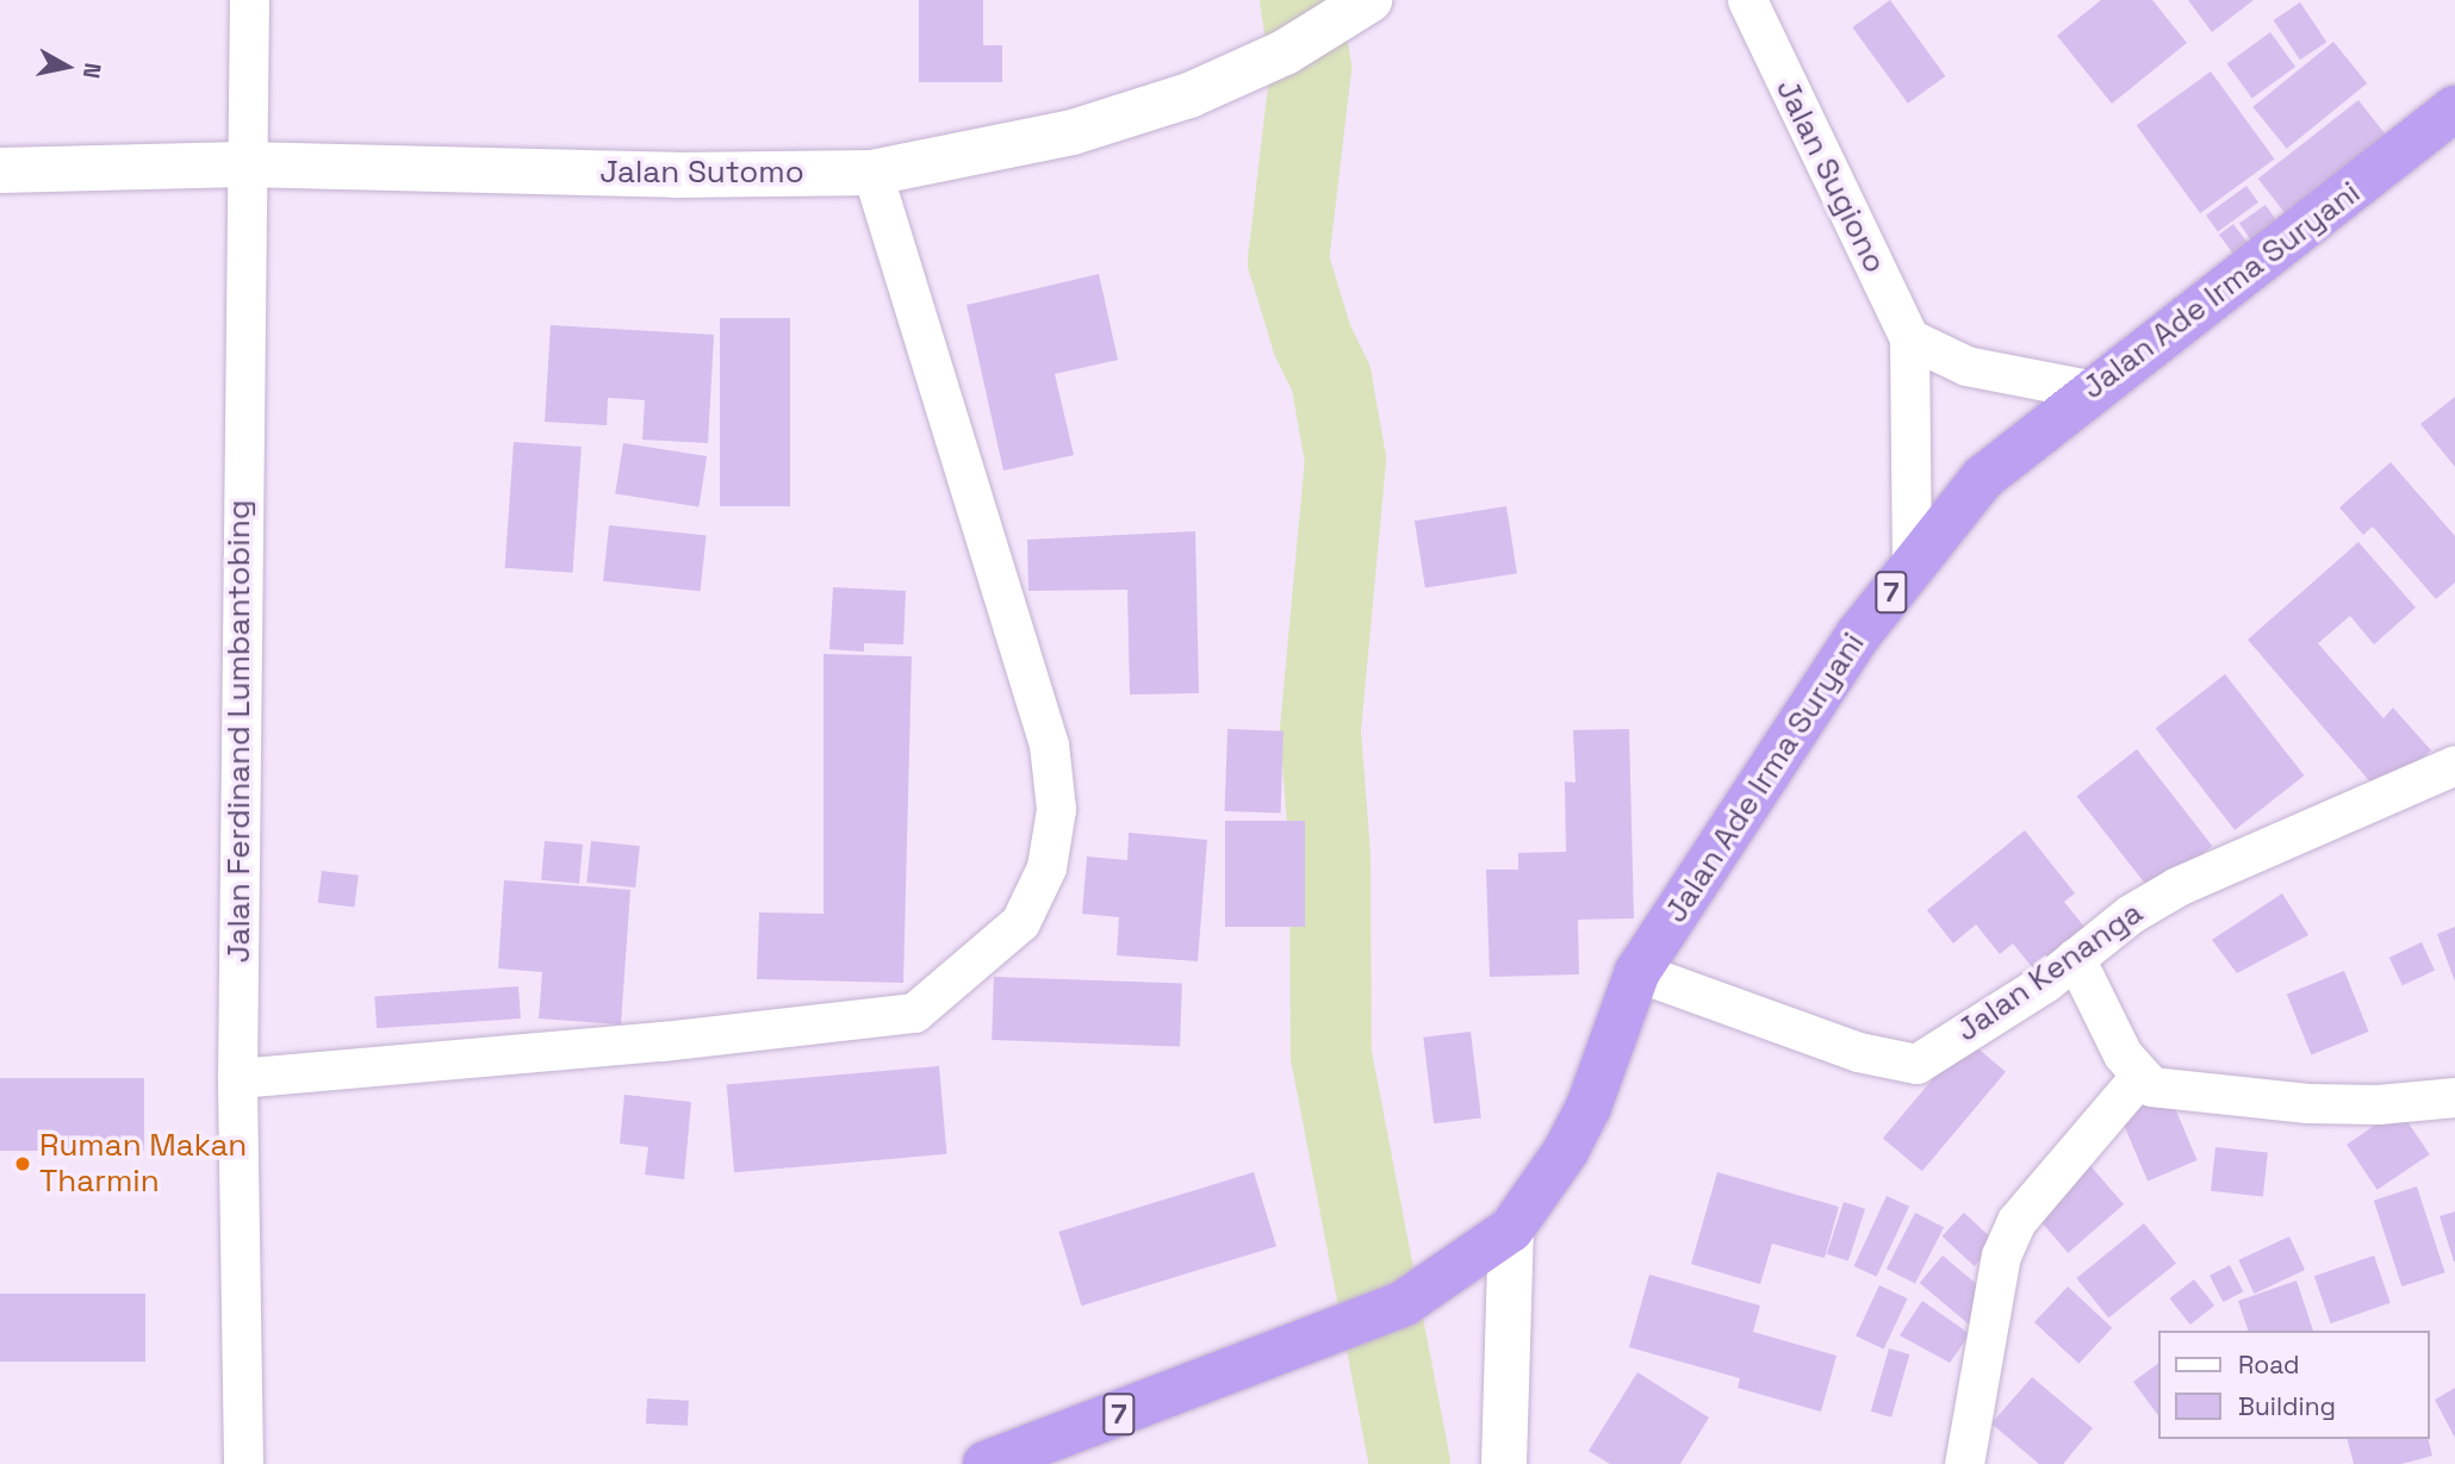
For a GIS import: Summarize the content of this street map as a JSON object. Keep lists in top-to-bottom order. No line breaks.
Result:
{"streets":{"highway":["Jalan Ade Irma Suryani","7"],"street":["Jalan Sutomo","Jalan Sugiono","Jalan Ferdinand Lumbantobing","Jalan Kenanga"]},"crossings":[["Jalan Sutomo","Jalan Ferdinand Lumbantobing"],["Jalan Sugiono","Jalan Ade Irma Suryani"],["Jalan Ade Irma Suryani","7"],["Jalan Ade Irma Suryani","Jalan Kenanga"]],"places":["Ruman Makan Tharmin"],"legend":["Road","Building"],"north":"right"}
